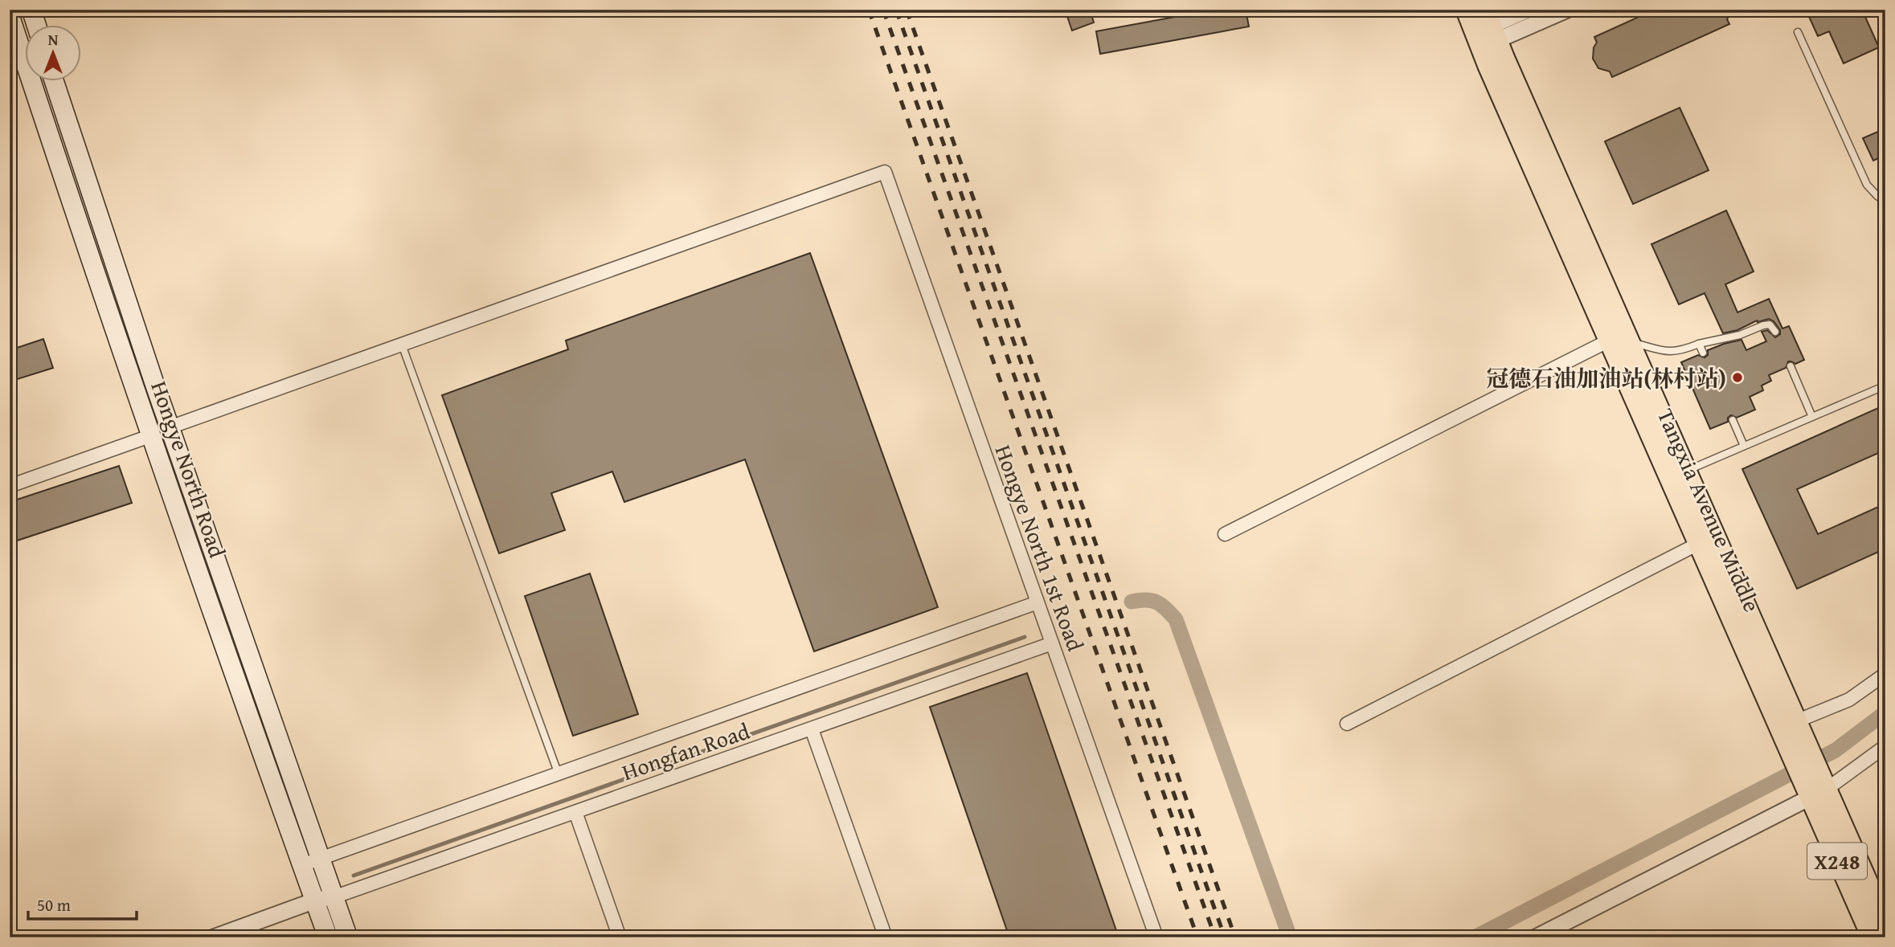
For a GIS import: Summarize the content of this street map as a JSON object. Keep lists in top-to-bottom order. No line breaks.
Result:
{"streets":{"main road":["Hongye North Road","Tangxia Avenue Middle","X248"],"street":["Hongye North 1st Road","Hongfan Road"]},"crossings":[["Hongye North Road","Hongfan Road"],["Tangxia Avenue Middle","X248"],["Hongye North 1st Road","Hongfan Road"]],"places":["冠德石油加油站(林村站)"],"scale_bar":"50 m","north":"top"}
